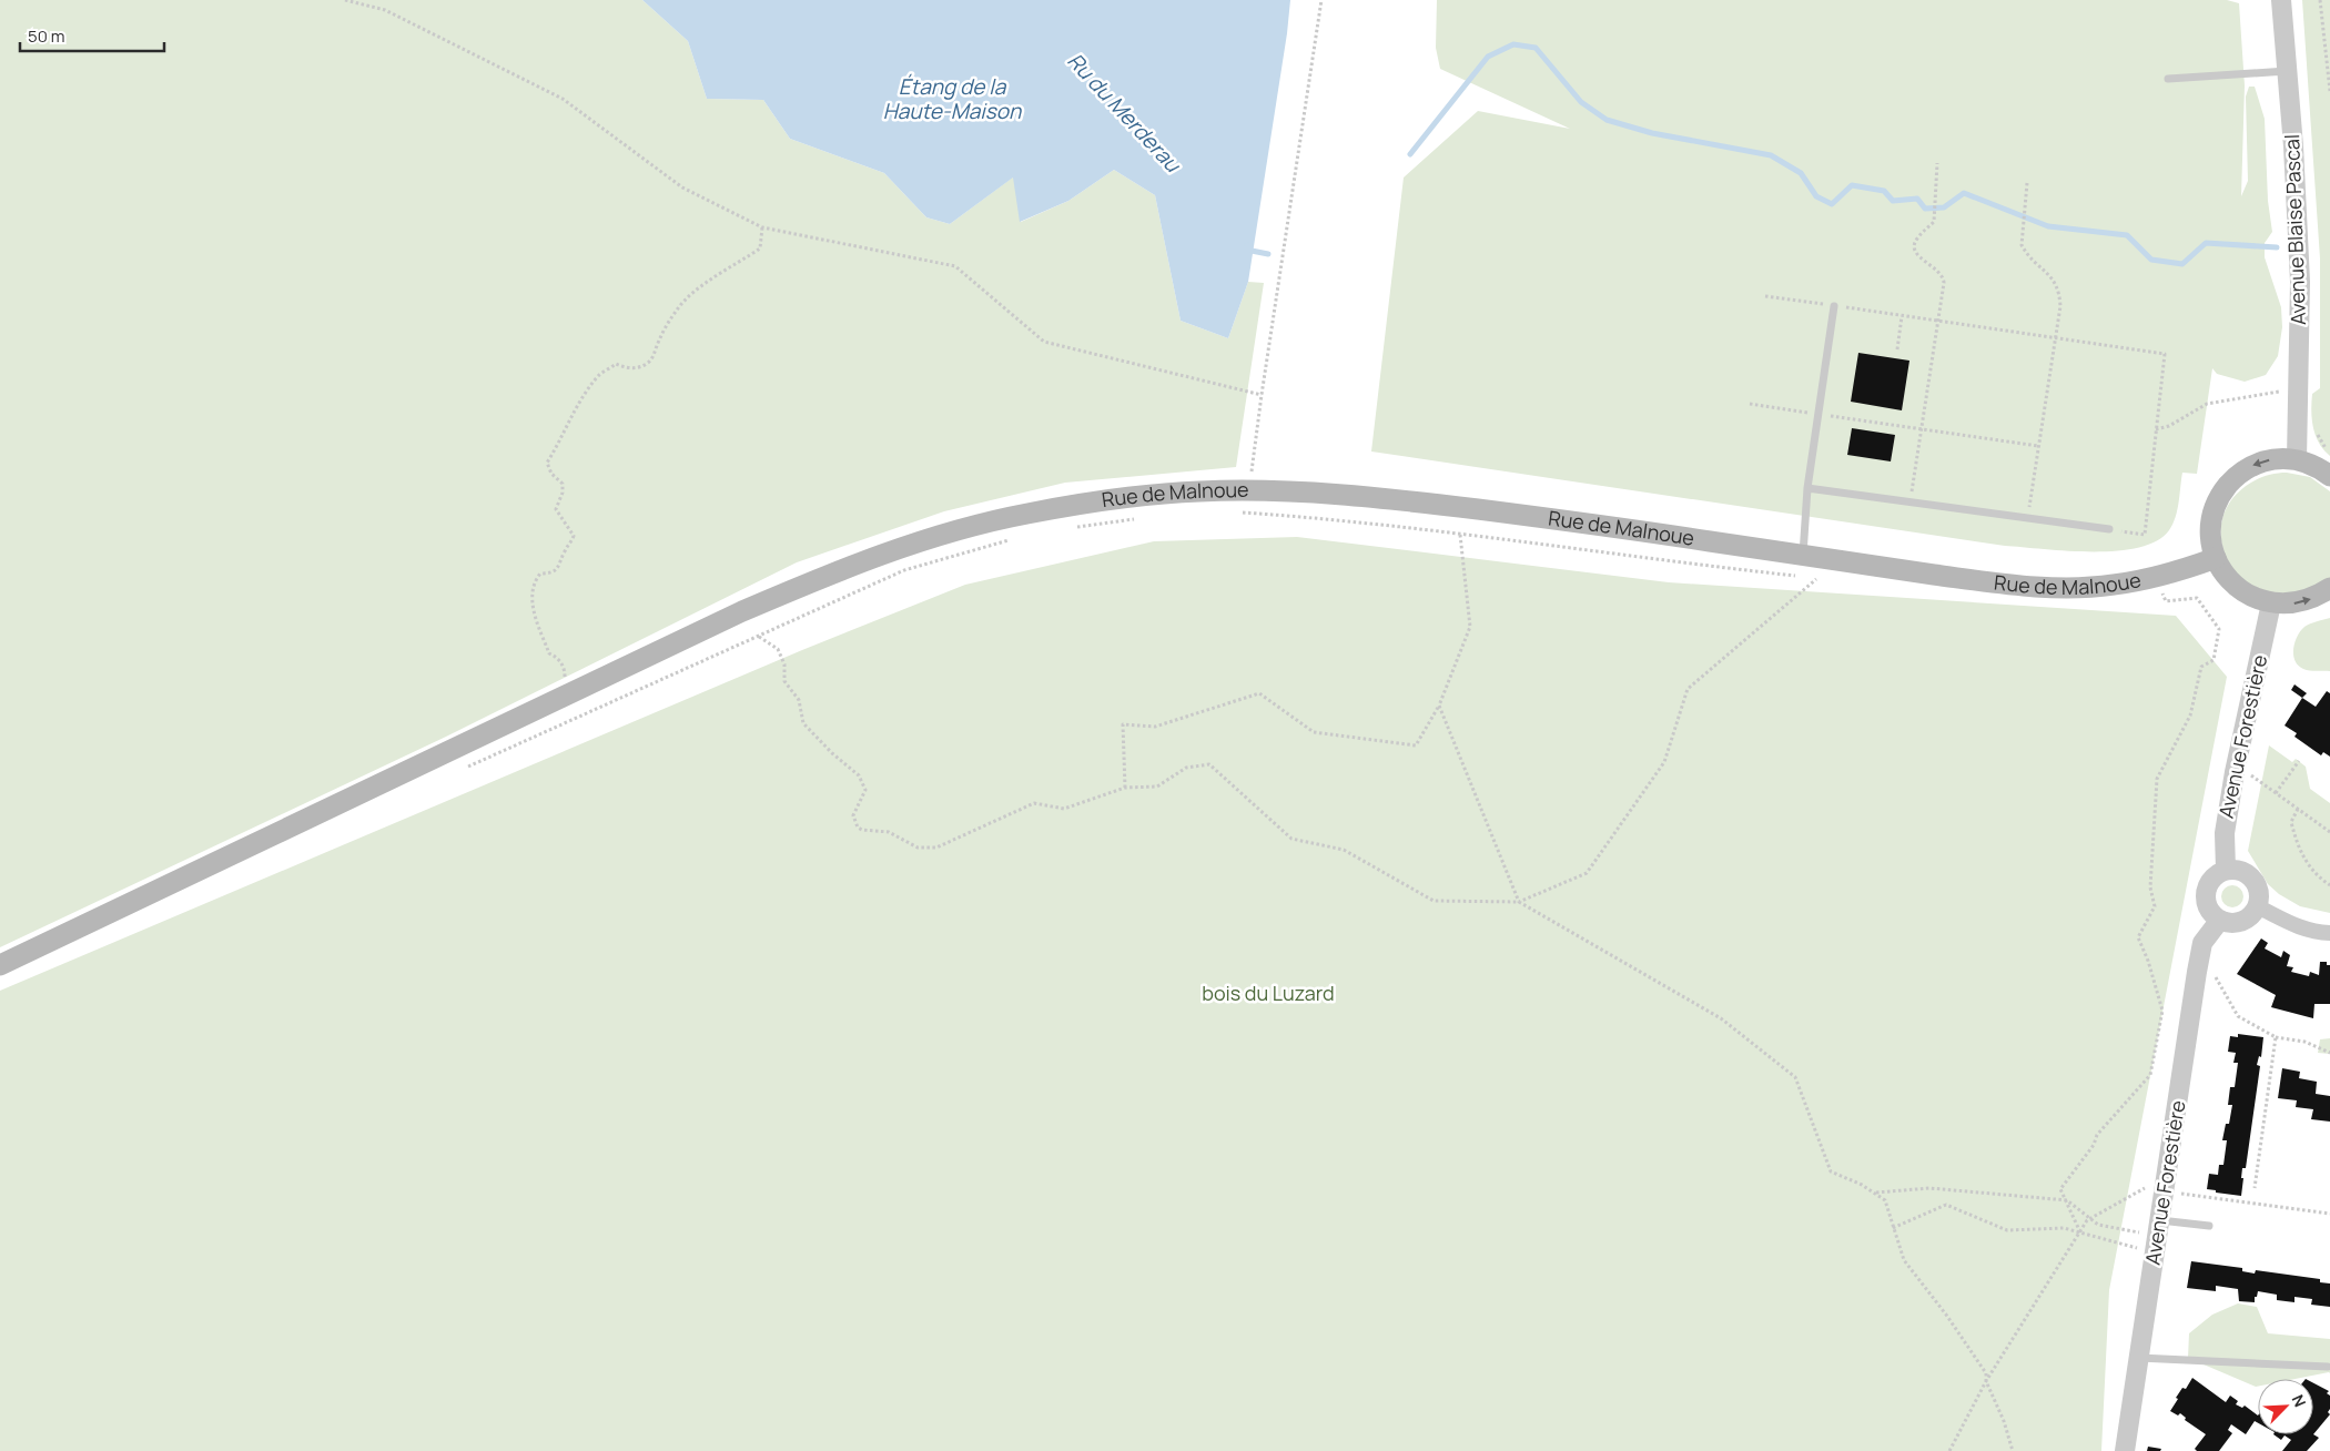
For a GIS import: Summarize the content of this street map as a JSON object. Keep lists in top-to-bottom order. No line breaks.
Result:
{"streets":{"main road":["Rue de Malnoue"],"street":["Avenue Blaise Pascal","Avenue Forestière"]},"water":["Étang de la Haute-Maison","Ru du Merderau"],"parks":["bois du Luzard"],"scale_bar":"50 m","north":"top right"}
